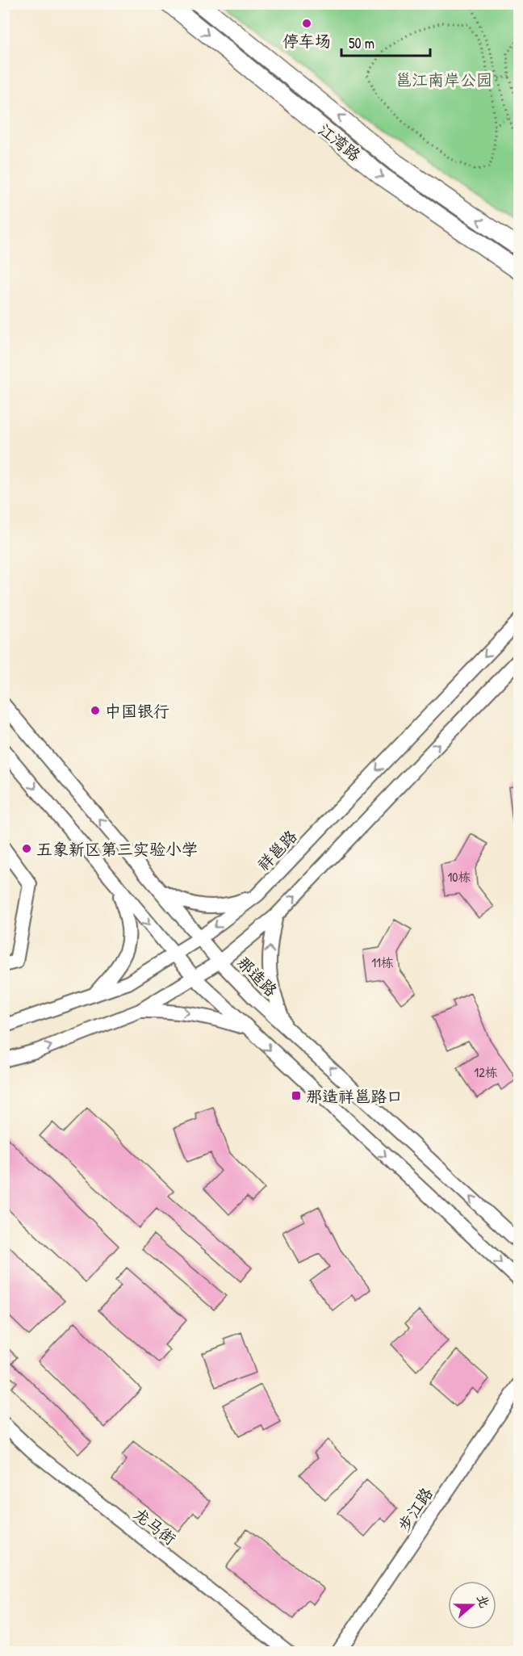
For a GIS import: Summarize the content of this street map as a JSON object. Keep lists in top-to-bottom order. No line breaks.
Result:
{"streets":{"main road":["江湾路"],"street":["祥邕路","那造路","步江路","龙马街"]},"crossings":[["祥邕路","那造路"]],"parks":["邕江南岸公园"],"places":{"other":["停车场","中国银行","五象新区第三实验小学"],"transit":["那造祥邕路口"]},"house_numbers":["10栋","11栋","12栋"],"scale_bar":"50 m","north":"right"}
